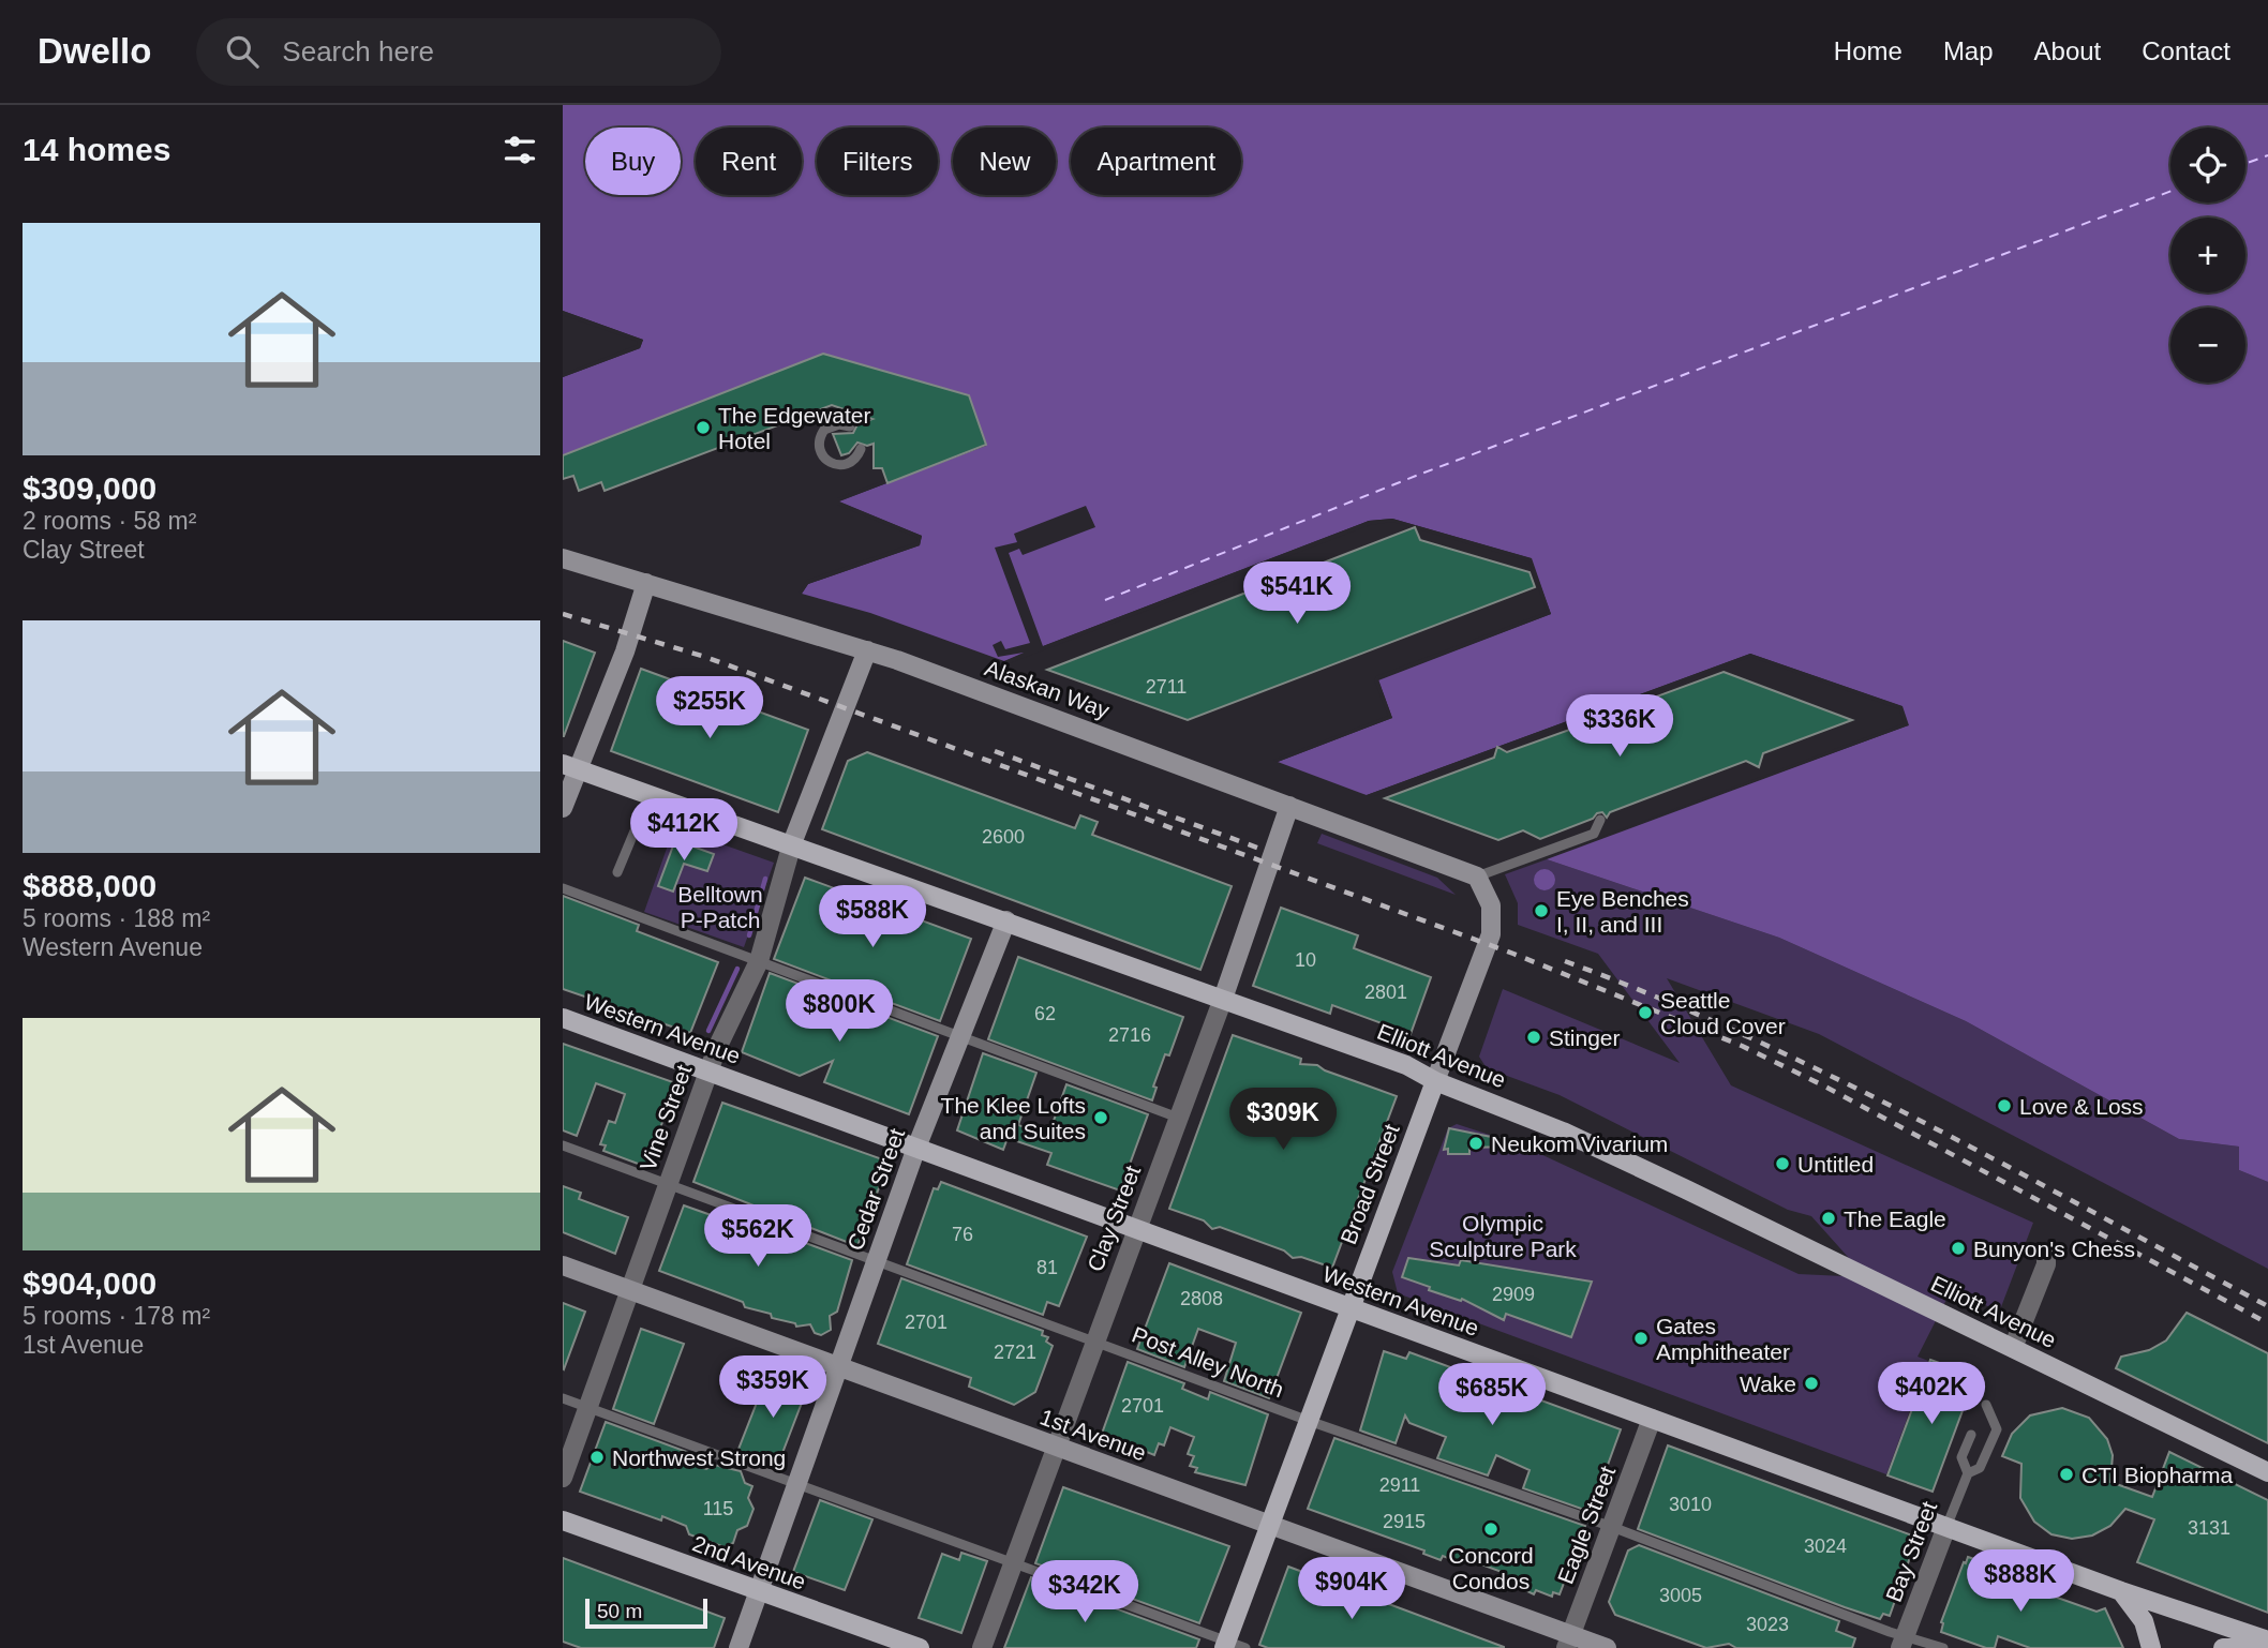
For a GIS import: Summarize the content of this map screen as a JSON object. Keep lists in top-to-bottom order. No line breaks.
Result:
{"streets":{"main road":["Alaskan Way","Western Avenue","Elliott Avenue","Vine Street","Broad Street","Cedar Street","Clay Street","1st Avenue","2nd Avenue"],"street":["Eagle Street","Bay Street"],"lane":["Post Alley North"]},"crossings":[["Alaskan Way","Vine Street"],["Alaskan Way","Broad Street"],["Alaskan Way","Clay Street"],["Western Avenue","Vine Street"],["Western Avenue","Broad Street"],["Western Avenue","Cedar Street"],["Western Avenue","Clay Street"],["Western Avenue","Eagle Street"],["Western Avenue","Bay Street"],["Elliott Avenue","Vine Street"],["Elliott Avenue","Broad Street"],["Elliott Avenue","Cedar Street"],["Elliott Avenue","Clay Street"],["Vine Street","Post Alley North"],["Vine Street","1st Avenue"],["Broad Street","Post Alley North"],["Broad Street","1st Avenue"],["Cedar Street","Post Alley North"],["Cedar Street","1st Avenue"],["Cedar Street","2nd Avenue"],["Clay Street","Post Alley North"],["Clay Street","1st Avenue"],["Post Alley North","Eagle Street"],["Post Alley North","Bay Street"],["1st Avenue","Eagle Street"]],"parks":["Belltown P-Patch","Olympic Sculpture Park"],"places":["The Edgewater Hotel","Eye Benches I, II, and III","Seattle Cloud Cover","Stinger","Love & Loss","The Klee Lofts and Suites","Neukom Vivarium","Untitled","The Eagle","Bunyon's Chess","Gates Amphitheater","Wake","Northwest Strong","CTI Biopharma","Concord Condos"],"house_numbers":["2711","2600","10","2801","62","2716","76","81","2909","2808","2701","2721","2701","2911","3010","115","2915","3131","3024","3005","3023"],"scale_bar":"50 m","page":{"header":"Dwello","search":"Search here","nav":["Home","Map","About","Contact"],"heading":"14 homes","map_buttons":["+","−"],"chip":["Buy","Rent","Filters","New","Apartment"],"list":[{"name":"$309,000","note":"2 rooms · 58 m² · Clay Street"},{"name":"$888,000","note":"5 rooms · 188 m² · Western Avenue"},{"name":"$904,000","note":"5 rooms · 178 m² · 1st Avenue"}],"price":["$541K","$255K","$336K","$412K","$588K","$800K","$309K","$562K","$359K","$402K","$685K","$888K","$904K","$342K"],"scale":"50 m"}}
